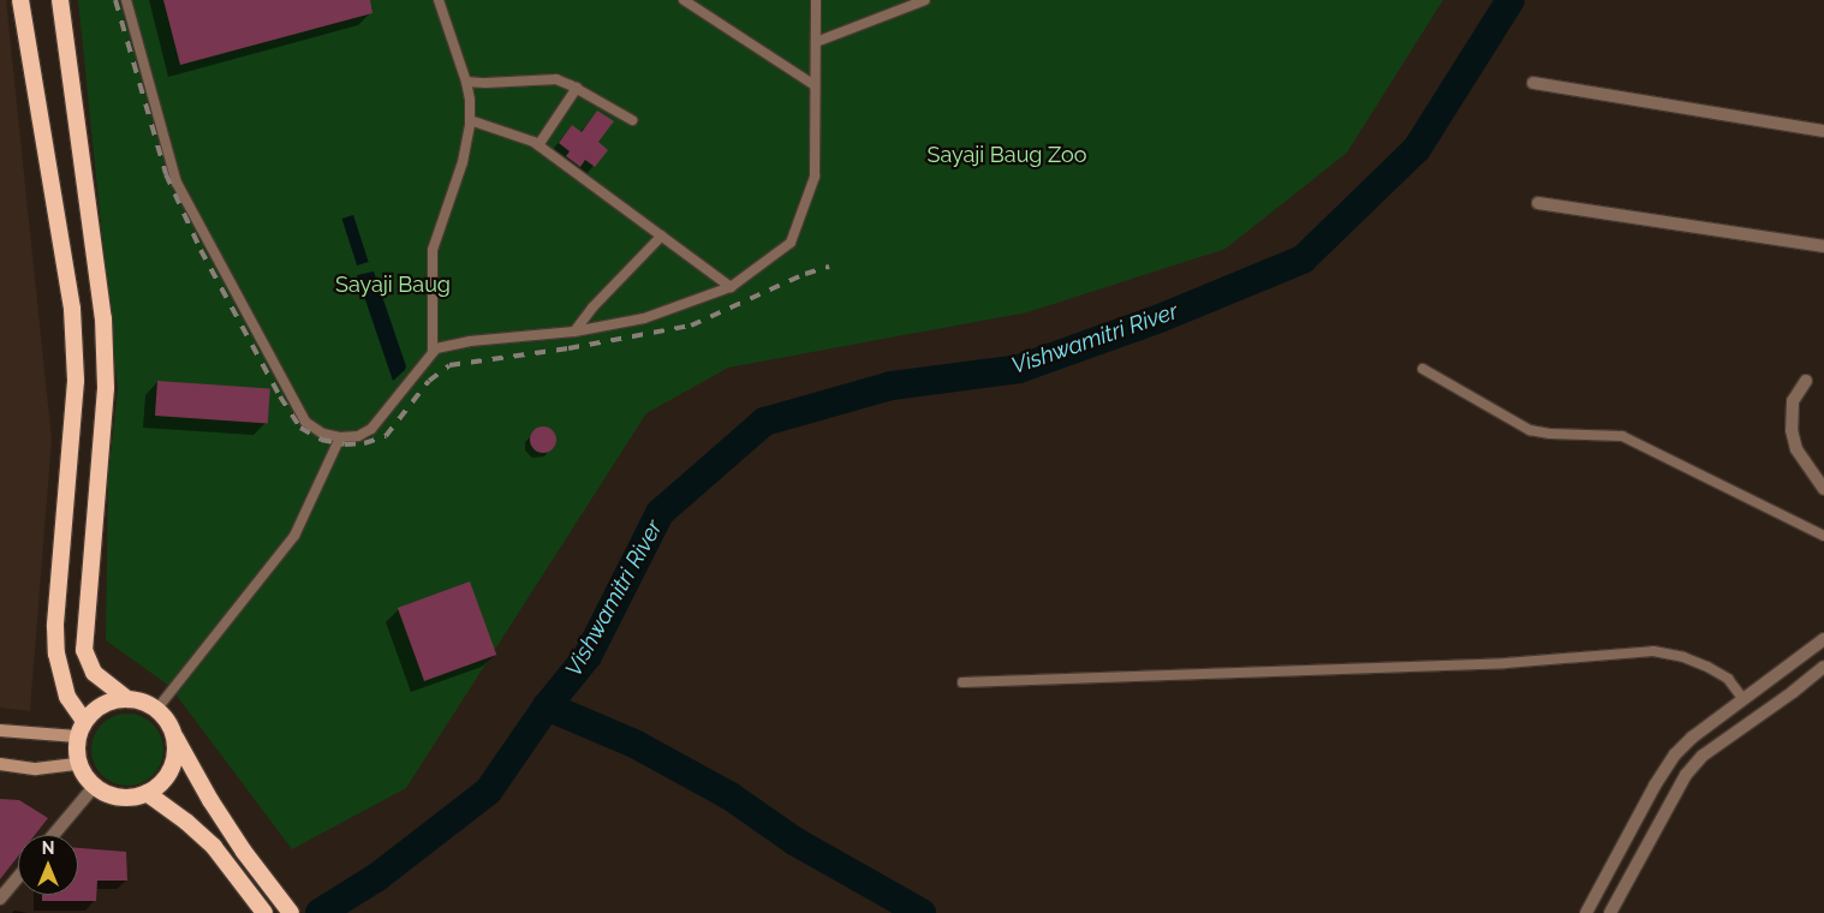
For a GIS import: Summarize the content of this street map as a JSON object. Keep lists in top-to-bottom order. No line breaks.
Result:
{"water":["Vishwamitri River"],"parks":["Sayaji Baug Zoo","Sayaji Baug"],"north":"top"}
